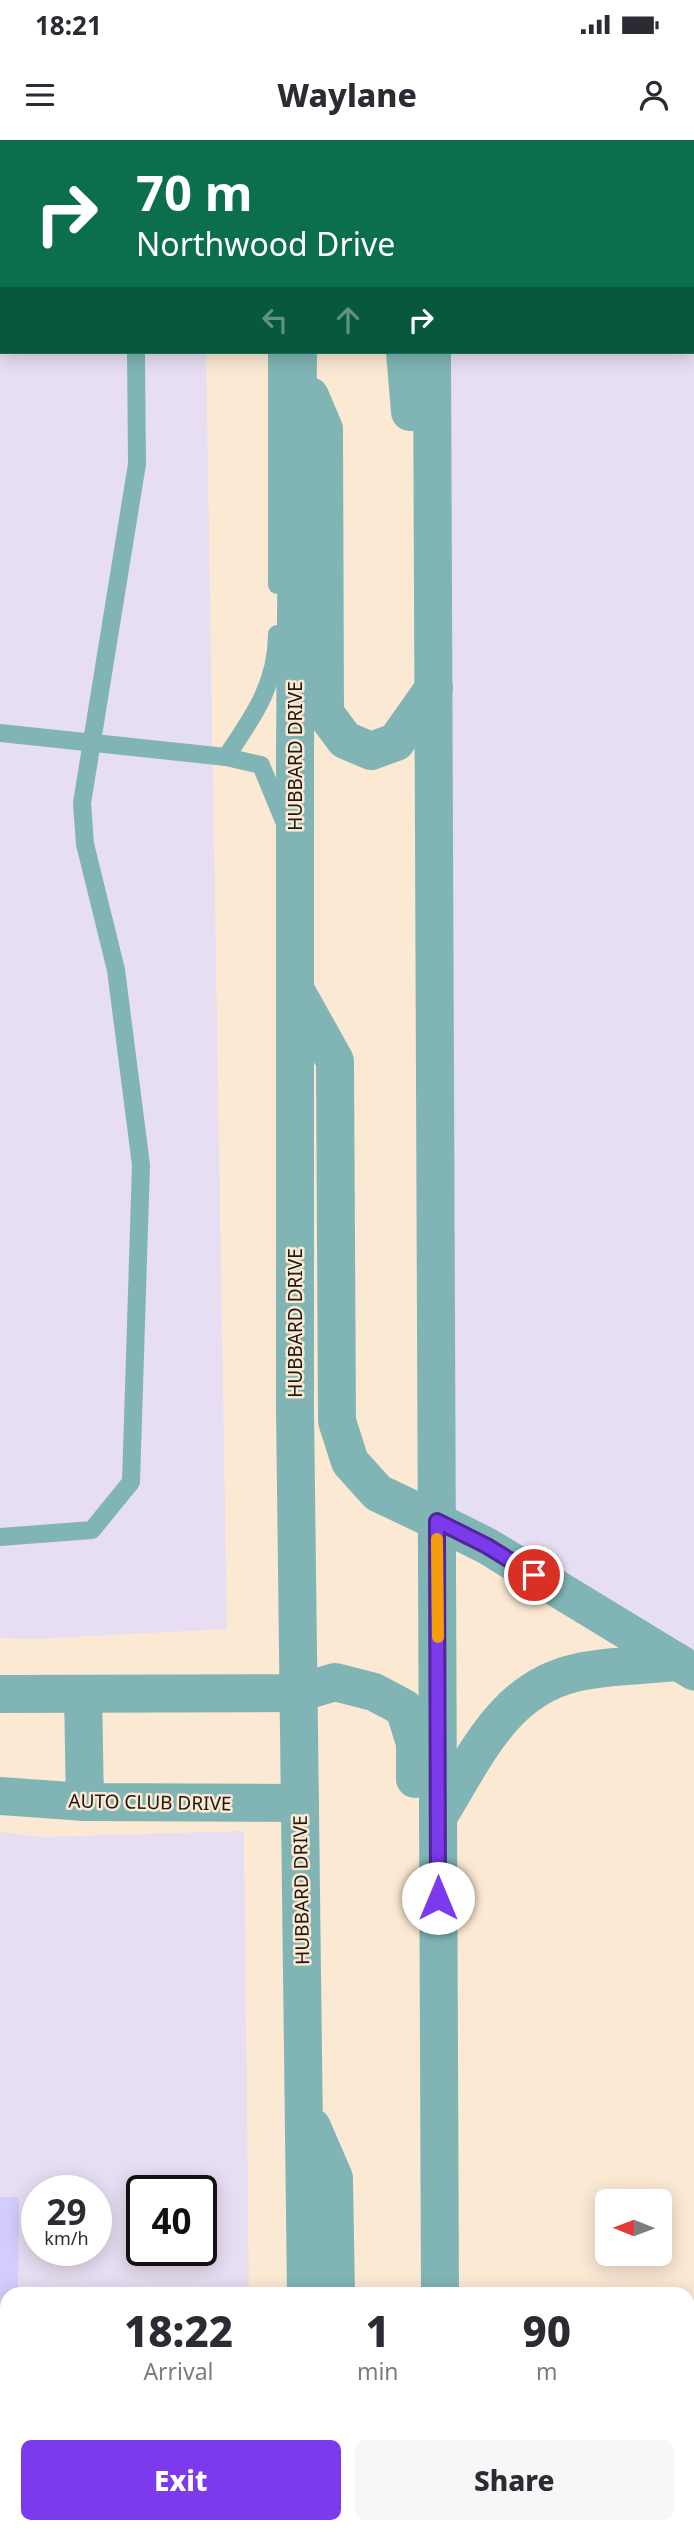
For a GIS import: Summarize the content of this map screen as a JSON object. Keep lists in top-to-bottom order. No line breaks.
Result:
{"streets":{"street":["HUBBARD DRIVE","AUTO CLUB DRIVE"]},"crossings":[["HUBBARD DRIVE","AUTO CLUB DRIVE"]],"north":"left","page":{"status":"18:21","header":"Waylane","turn":["70 m","Northwood Drive"],"speed":"29 km/h","limit":"40","eta":["18:22","Arrival","1","min","90","m"],"buttons":["Exit","Share"]}}
